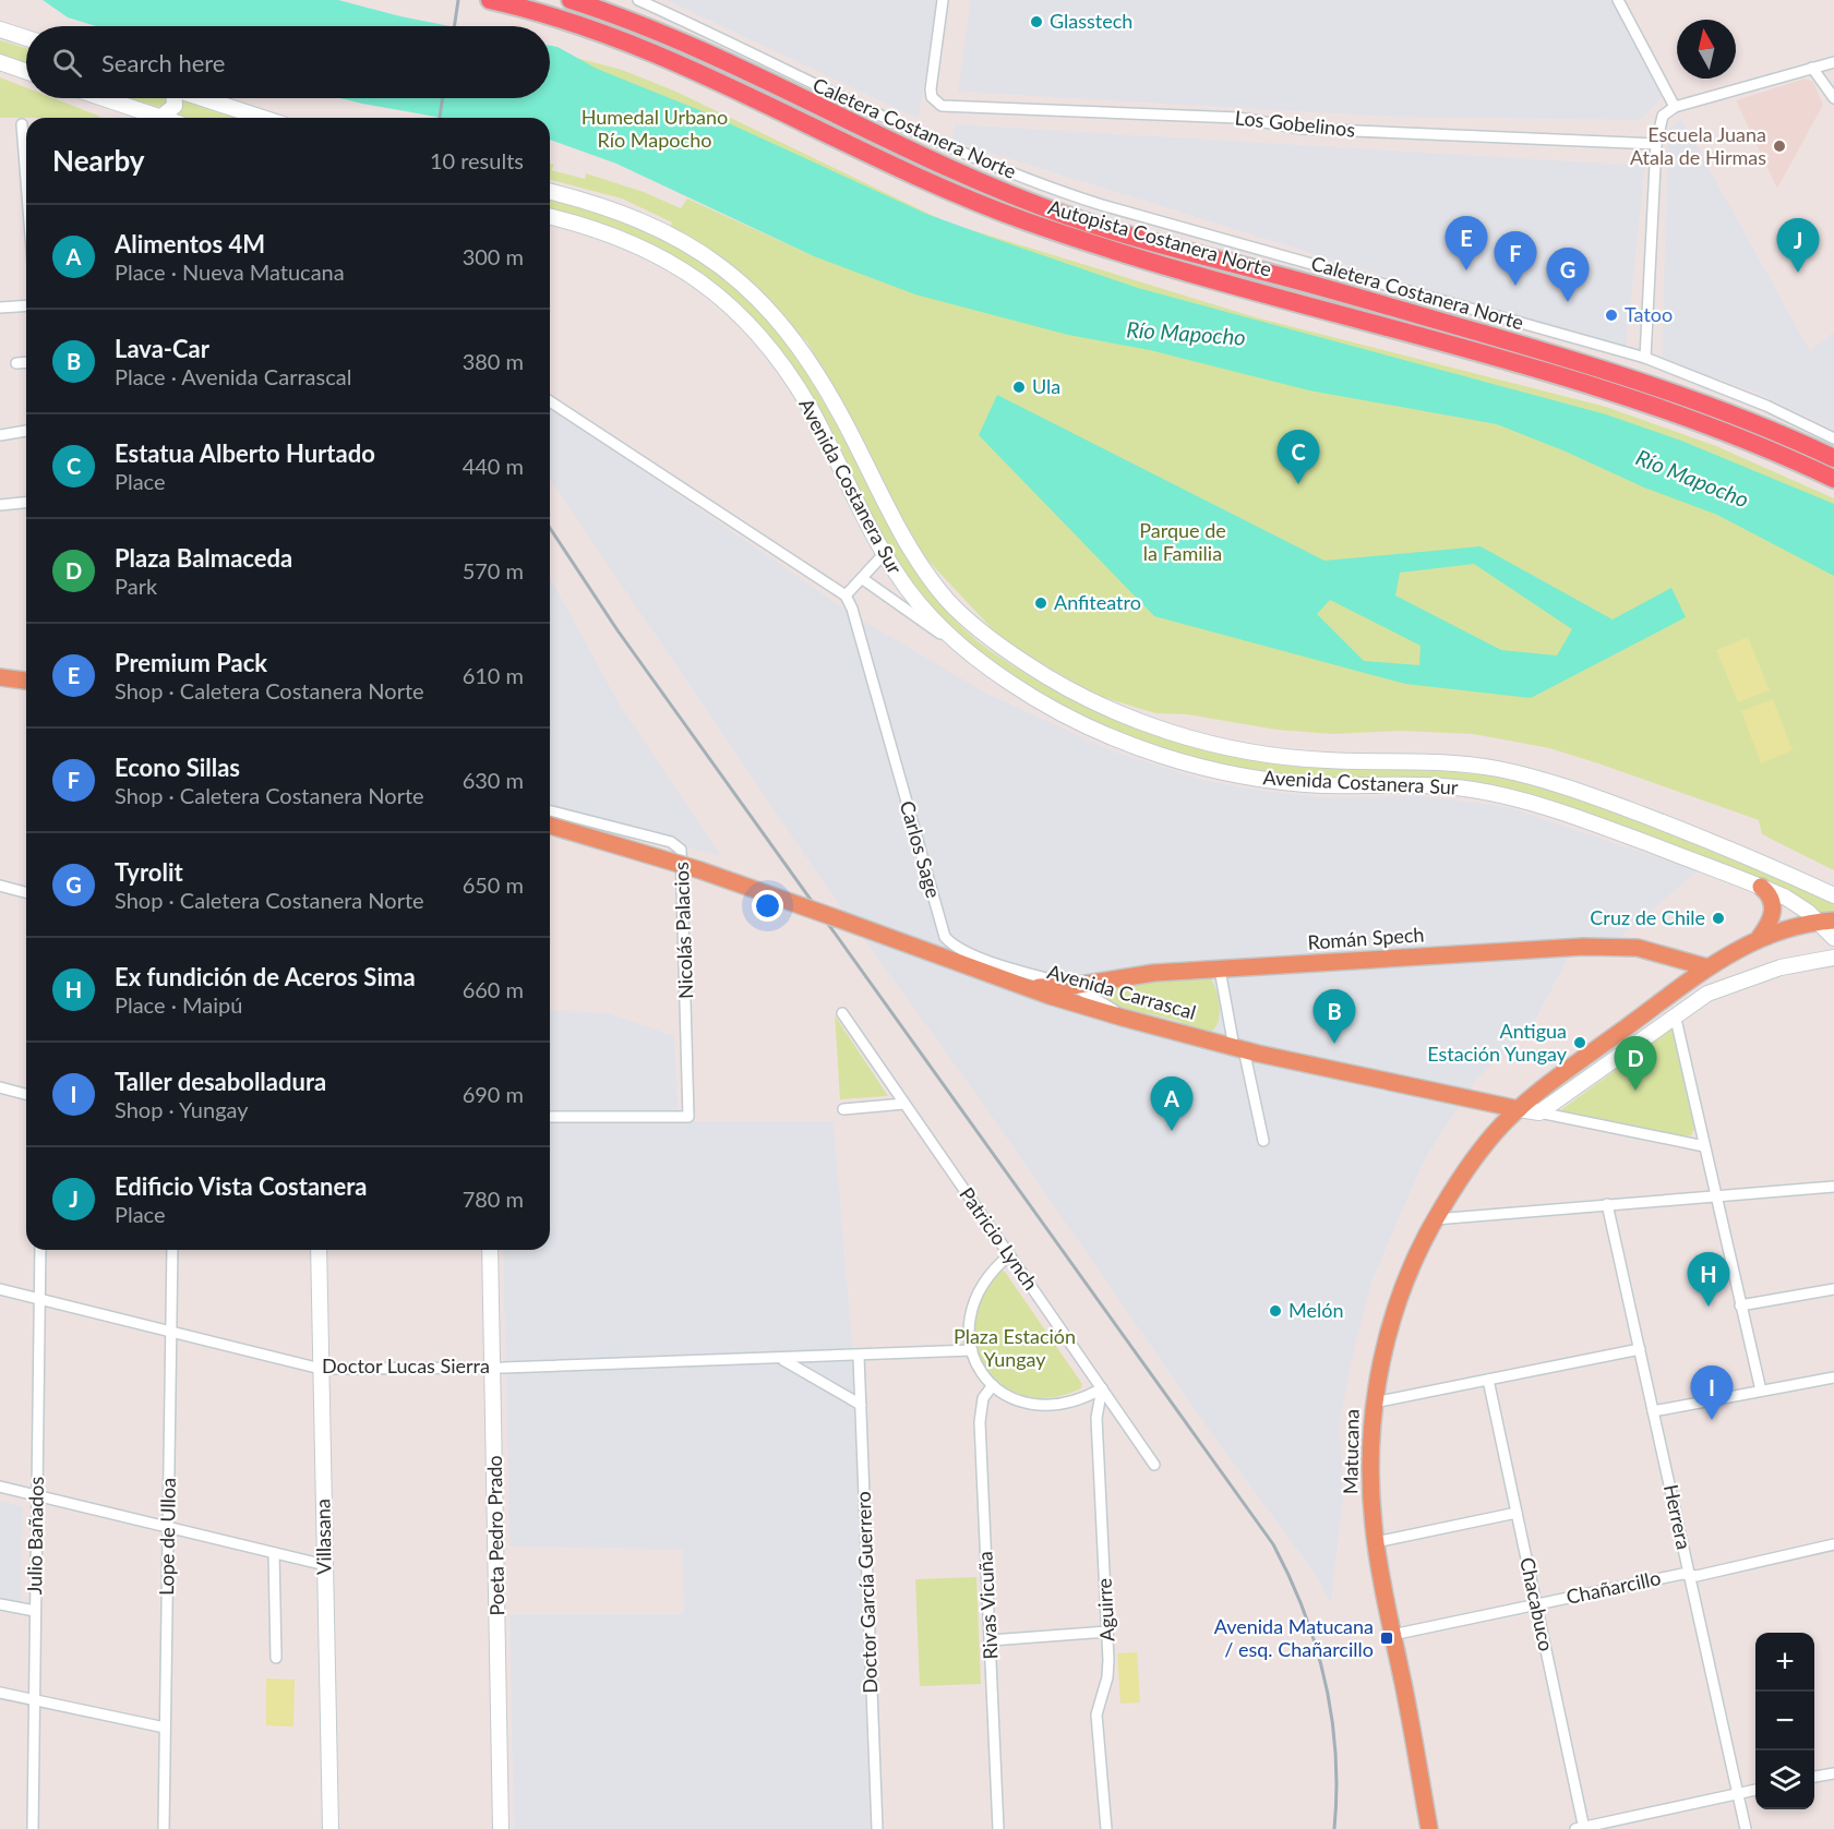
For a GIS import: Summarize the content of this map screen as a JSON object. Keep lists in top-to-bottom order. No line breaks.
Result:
{"streets":{"highway":["Autopista Costanera Norte"],"main road":["Avenida Costanera Sur","Román Spech","Avenida Carrascal","Matucana","Poeta Pedro Prado","Villasana"],"street":["Los Gobelinos","Caletera Costanera Norte","Carlos Sage","Nicolás Palacios","Patricio Lynch","Doctor Lucas Sierra","Herrera","Julio Bañados","Lope de Ulloa","Chañarcillo","Doctor García Guerrero","Chacabuco","Rivas Vicuña","Aguirre"]},"crossings":[["Avenida Costanera Sur","Matucana"],["Carlos Sage","Román Spech"],["Carlos Sage","Avenida Carrascal"],["Román Spech","Avenida Carrascal"],["Román Spech","Matucana"],["Avenida Carrascal","Matucana"],["Patricio Lynch","Aguirre"],["Doctor Lucas Sierra","Julio Bañados"],["Doctor Lucas Sierra","Poeta Pedro Prado"],["Doctor Lucas Sierra","Lope de Ulloa"],["Doctor Lucas Sierra","Villasana"],["Doctor Lucas Sierra","Doctor García Guerrero"],["Matucana","Chañarcillo"],["Herrera","Chañarcillo"],["Chañarcillo","Chacabuco"]],"water":["Río Mapocho"],"parks":["Humedal Urbano Río Mapocho","Parque de la Familia","Plaza Estación Yungay"],"places":{"other":["Glasstech","Escuela Juana Atala de Hirmas","Tatoo","Ula","Anfiteatro","Cruz de Chile","Antigua Estación Yungay","Melón"],"transit":["Avenida Matucana / esq. Chañarcillo"]},"north":"top","page":{"search":"Search here","heading":["Nearby","10 results"],"list":[{"mark":"A","name":"Alimentos 4M","note":"Place · Nueva Matucana","value":"300 m"},{"mark":"B","name":"Lava-Car","note":"Place · Avenida Carrascal","value":"380 m"},{"mark":"C","name":"Estatua Alberto Hurtado","note":"Place","value":"440 m"},{"mark":"D","name":"Plaza Balmaceda","note":"Park","value":"570 m"},{"mark":"E","name":"Premium Pack","note":"Shop · Caletera Costanera Norte","value":"610 m"},{"mark":"F","name":"Econo Sillas","note":"Shop · Caletera Costanera Norte","value":"630 m"},{"mark":"G","name":"Tyrolit","note":"Shop · Caletera Costanera Norte","value":"650 m"},{"mark":"H","name":"Ex fundición de Aceros Sima","note":"Place · Maipú","value":"660 m"},{"mark":"I","name":"Taller desabolladura","note":"Shop · Yungay","value":"690 m"},{"mark":"J","name":"Edificio Vista Costanera","note":"Place","value":"780 m"}],"pins":["E","J","F","G","C","B","D","A","H","I"],"map_buttons":["+","−"]}}
